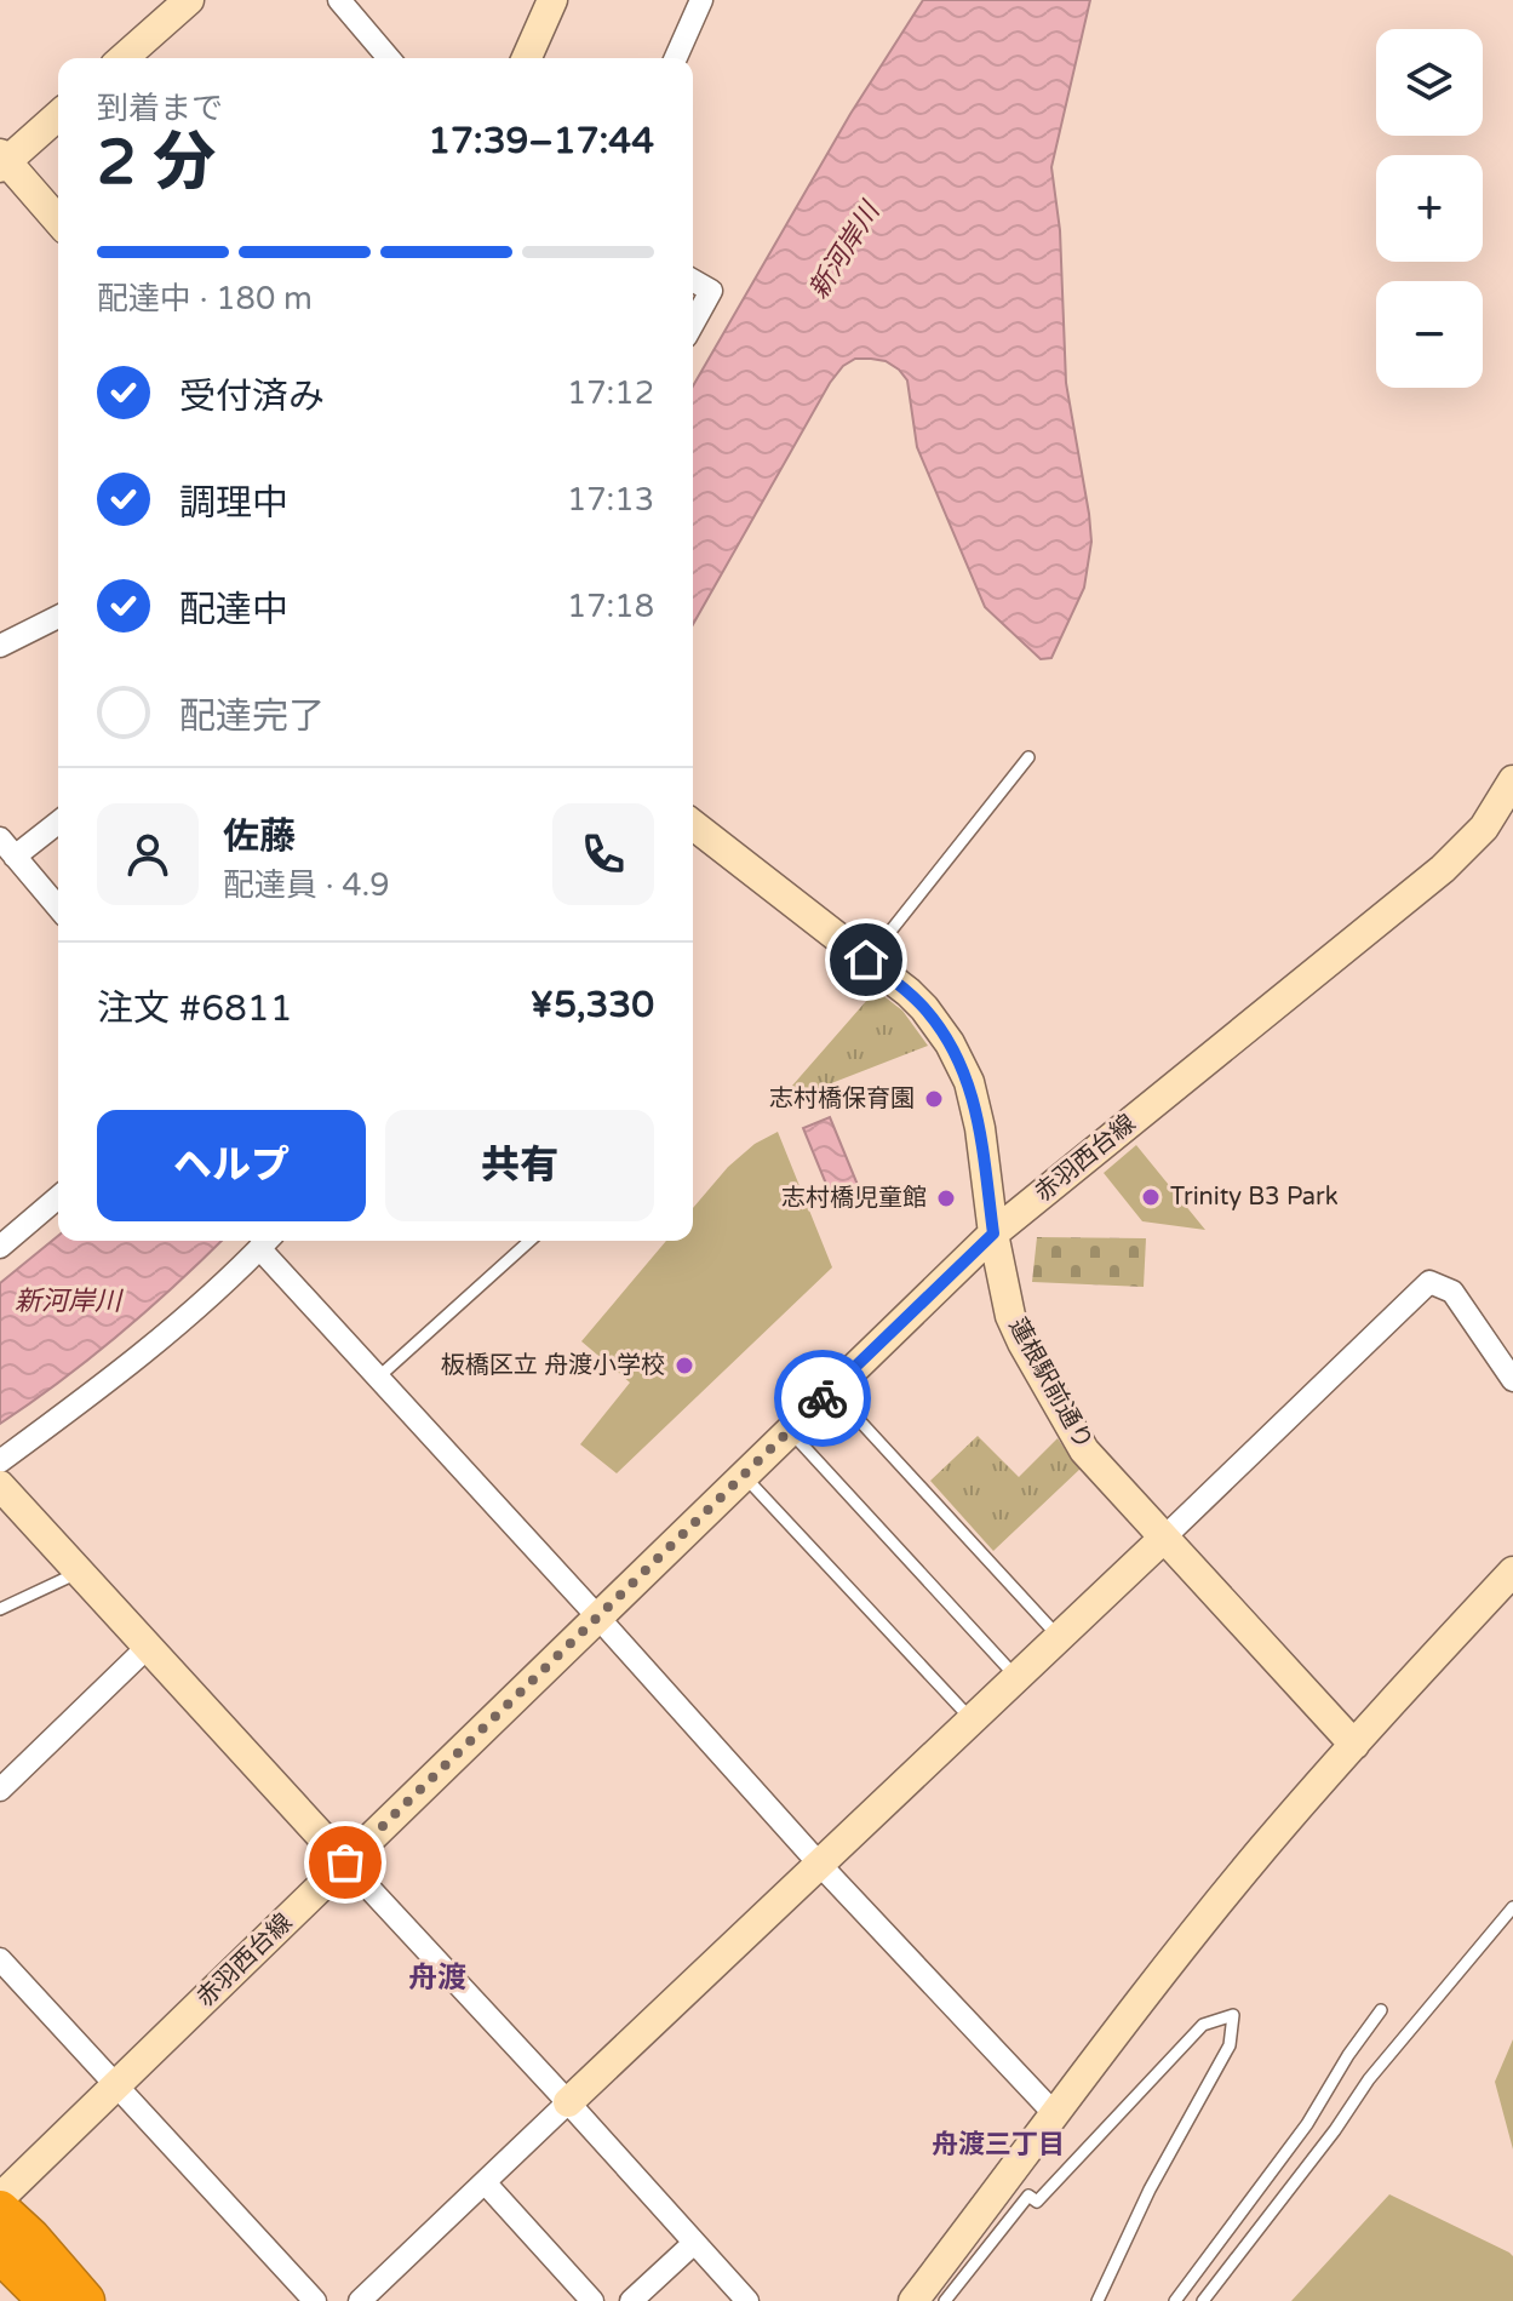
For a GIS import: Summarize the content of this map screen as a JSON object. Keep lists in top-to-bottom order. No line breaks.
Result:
{"streets":{"street":["赤羽西台線","蓮根駅前通り"]},"crossings":[["赤羽西台線","蓮根駅前通り"]],"districts":["舟渡","舟渡三丁目"],"water":["新河岸川"],"places":["志村橋保育園","Trinity B3 Park","志村橋児童館","板橋区立 舟渡小学校"],"page":{"map_buttons":["+","−"],"heading":["2 分","到着まで","17:39–17:44"],"panel":["佐藤","配達員 · 4.9","注文 #6811","¥5,330"],"bar":"配達中 · 180 m","list":[["受付済み","17:12"],["調理中","17:13"],["配達中","17:18"],"配達完了"],"buttons":["ヘルプ","共有"]}}
